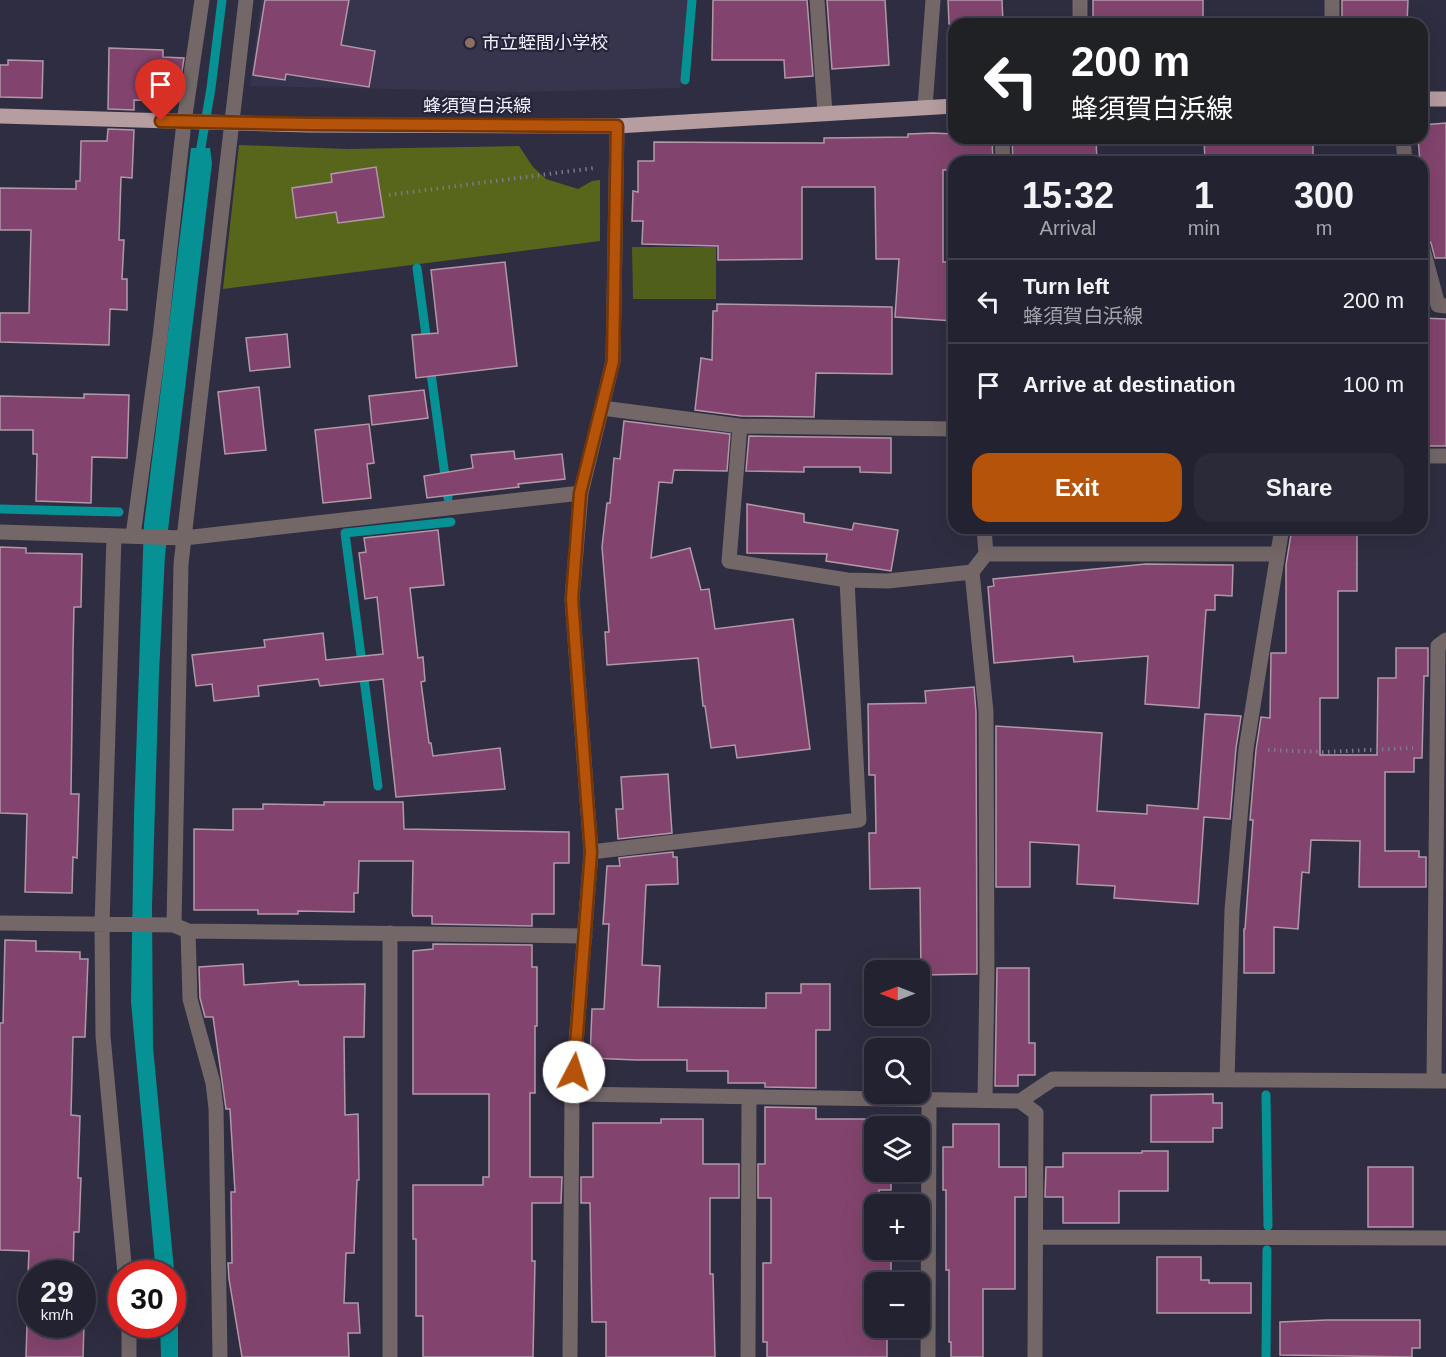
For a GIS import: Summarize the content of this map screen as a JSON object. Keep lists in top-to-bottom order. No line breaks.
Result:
{"streets":{"main road":["蜂須賀白浜線"]},"places":["市立蛭間小学校"],"north":"left","page":{"turn":["200 m","蜂須賀白浜線"],"eta":["15:32","Arrival","1","min","300","m"],"list":[{"name":"Turn left","note":"蜂須賀白浜線","value":"200 m"},{"name":"Arrive at destination","value":"100 m"}],"buttons":["Exit","Share"],"map_buttons":["+","−"],"speed":"29 km/h","limit":"30"}}
